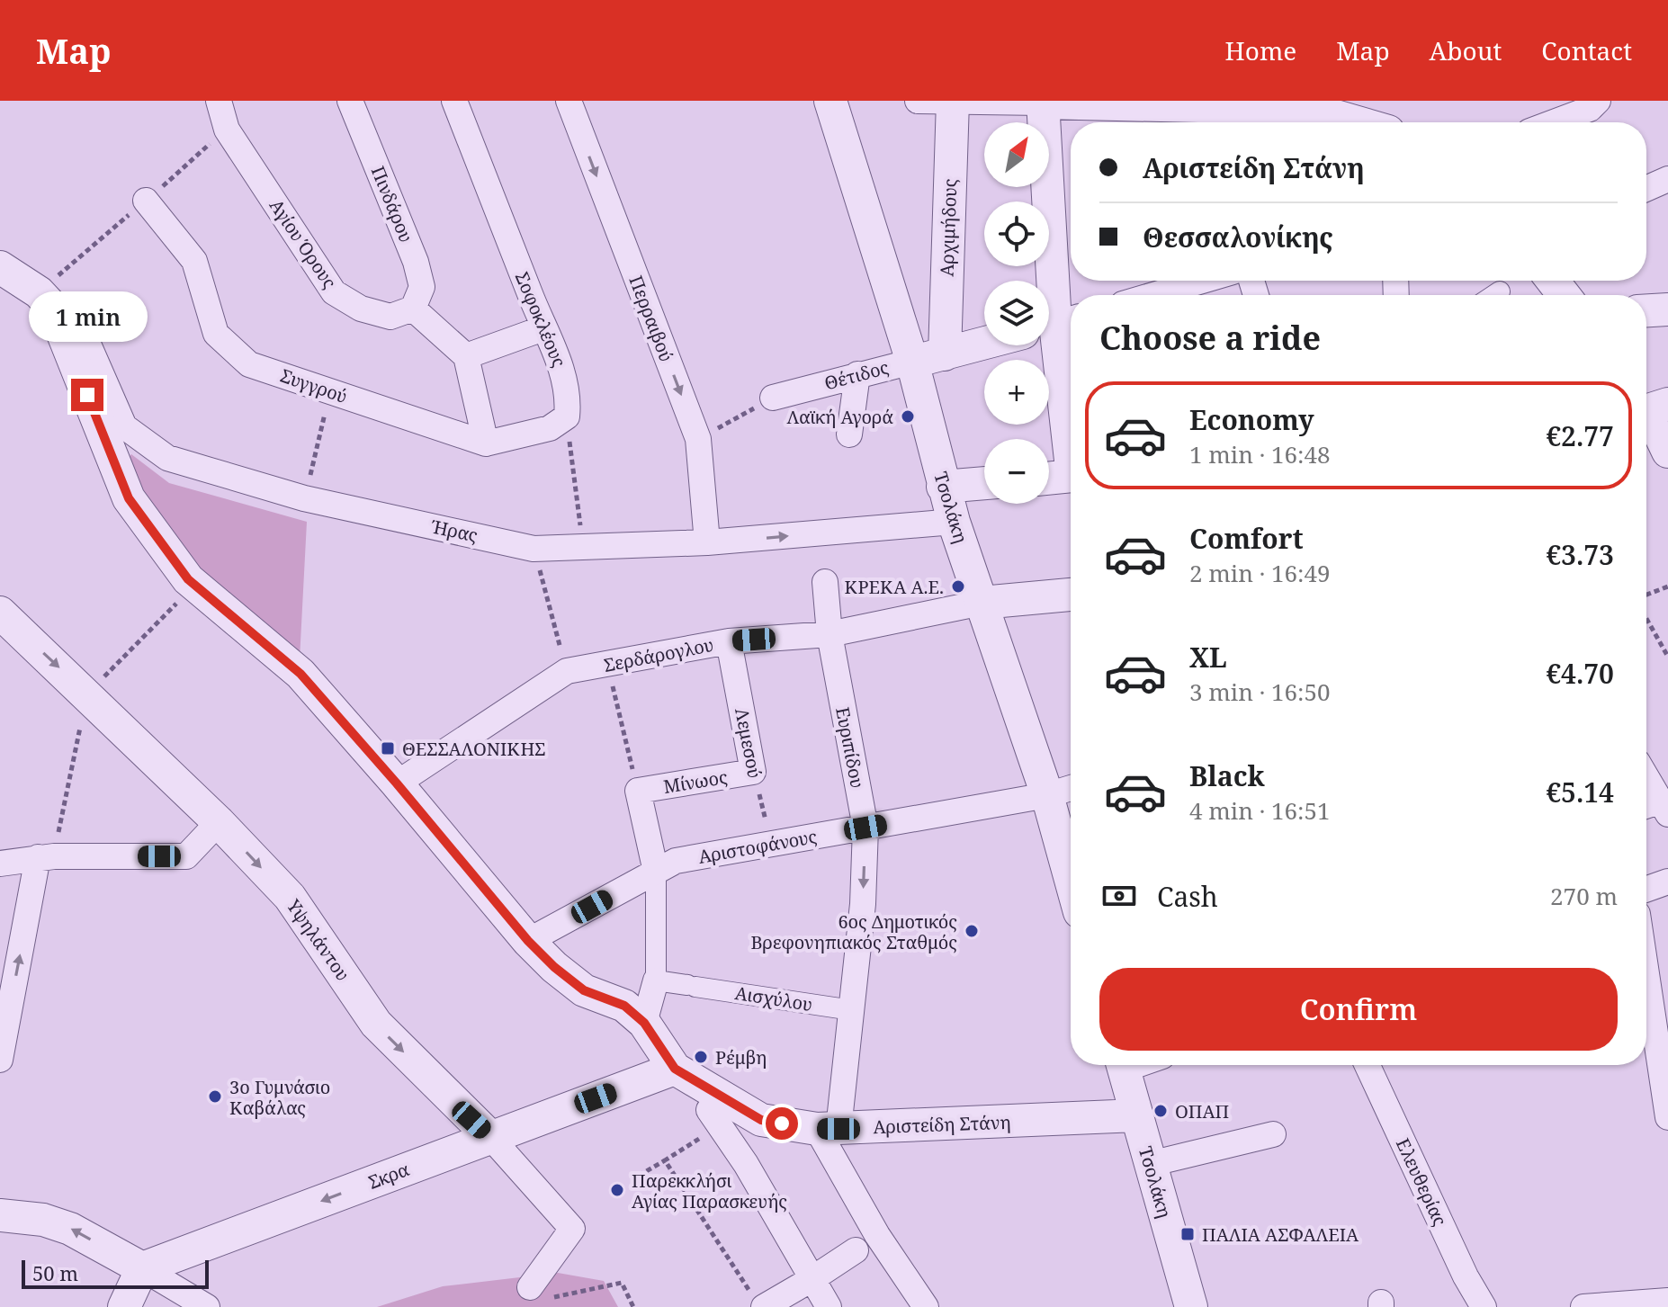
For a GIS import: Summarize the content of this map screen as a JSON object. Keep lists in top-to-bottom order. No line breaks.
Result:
{"streets":{"street":["Πινδάρου","Αρχιμήδους","Αγίου Όρους","Περραιβού","Σοφοκλέους","Θέτιδος","Συγγρού","Τσολάκη","Ήρας","Σερδάρογλου","Λεμεσού","Ευριπίδου","Μίνωος","Αριστοφάνους","Υψηλάντου","Αισχύλου","Αριστείδη Στάνη","Σκρα","Ελευθερίας"]},"crossings":[["Πινδάρου","Αγίου Όρους"],["Αρχιμήδους","Θέτιδος"],["Περραιβού","Ήρας"],["Θέτιδος","Τσολάκη"],["Τσολάκη","Ήρας"],["Τσολάκη","Σερδάρογλου"],["Τσολάκη","Αριστοφάνους"],["Τσολάκη","Αριστείδη Στάνη"],["Σερδάρογλου","Λεμεσού"],["Σερδάρογλου","Ευριπίδου"],["Λεμεσού","Μίνωος"],["Λεμεσού","Αριστοφάνους"],["Ευριπίδου","Αριστοφάνους"],["Ευριπίδου","Αισχύλου"],["Ευριπίδου","Αριστείδη Στάνη"],["Υψηλάντου","Σκρα"],["Αριστείδη Στάνη","Σκρα"]],"one_way":["Περραιβού","Σκρα"],"places":{"other":["Λαϊκή Αγορά","ΚΡΕΚΑ Α.Ε.","6ος Δημοτικός Βρεφονηπιακός Σταθμός","Ρέμβη","3ο Γυμνάσιο Καβάλας","ΟΠΑΠ","Παρεκκλήσι Αγίας Παρασκευής"],"transit":["ΘΕΣΣΑΛΟΝΙΚΗΣ","ΠΑΛΙΑ ΑΣΦΑΛΕΙΑ"]},"scale_bar":"50 m","north":"top right","page":{"header":"Map","nav":["Home","Map","About","Contact"],"map_buttons":["+","−"],"banner":["Αριστείδη Στάνη","Θεσσαλονίκης"],"bubble":"1 min","heading":"Choose a ride","list":[{"name":"Economy","note":"1 min · 16:48","value":"€2.77"},{"name":"Comfort","note":"2 min · 16:49","value":"€3.73"},{"name":"XL","note":"3 min · 16:50","value":"€4.70"},{"name":"Black","note":"4 min · 16:51","value":"€5.14"}],"pay":["Cash","270 m"],"buttons":"Confirm","scale":"50 m"}}
